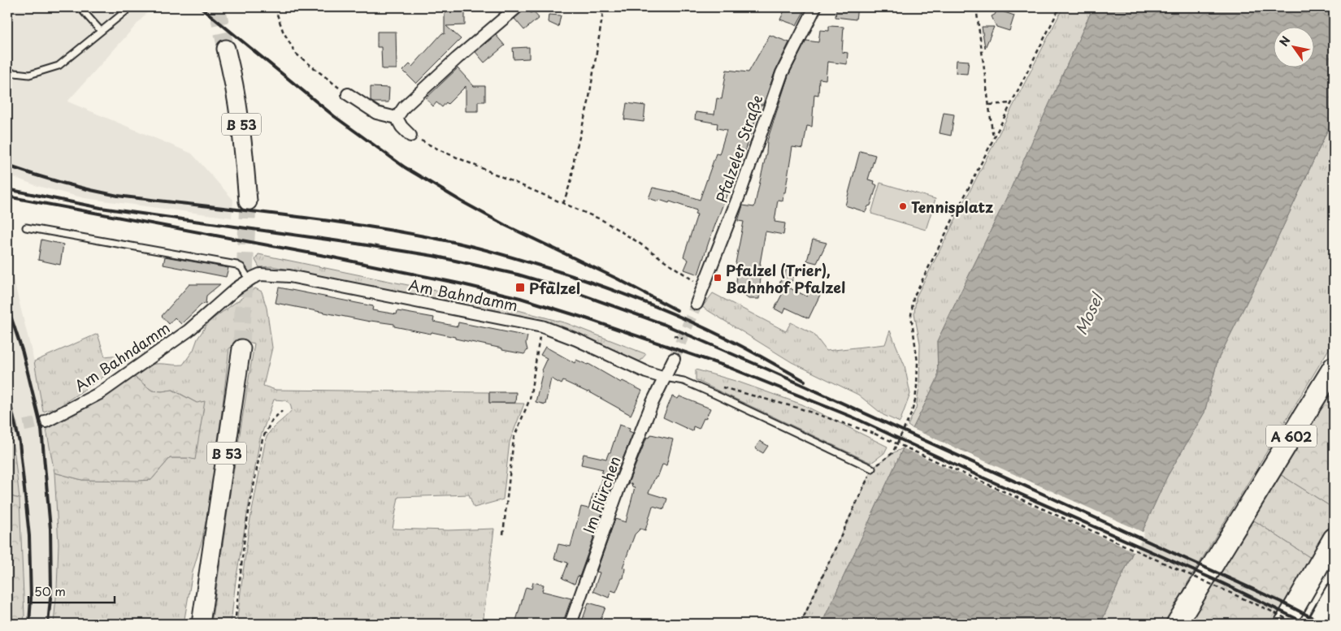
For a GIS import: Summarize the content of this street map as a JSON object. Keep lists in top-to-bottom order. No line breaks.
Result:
{"streets":{"highway":["A 602"],"main road":["B 53"],"street":["Pfalzeler Straße","Am Bahndamm","Im Flürchen"]},"crossings":[["Am Bahndamm","Im Flürchen"]],"water":["Mosel"],"places":{"other":["Tennisplatz"],"transit":["Pfalzel (Trier), Bahnhof Pfalzel","Pfalzel"]},"scale_bar":"50 m","north":"top left"}
